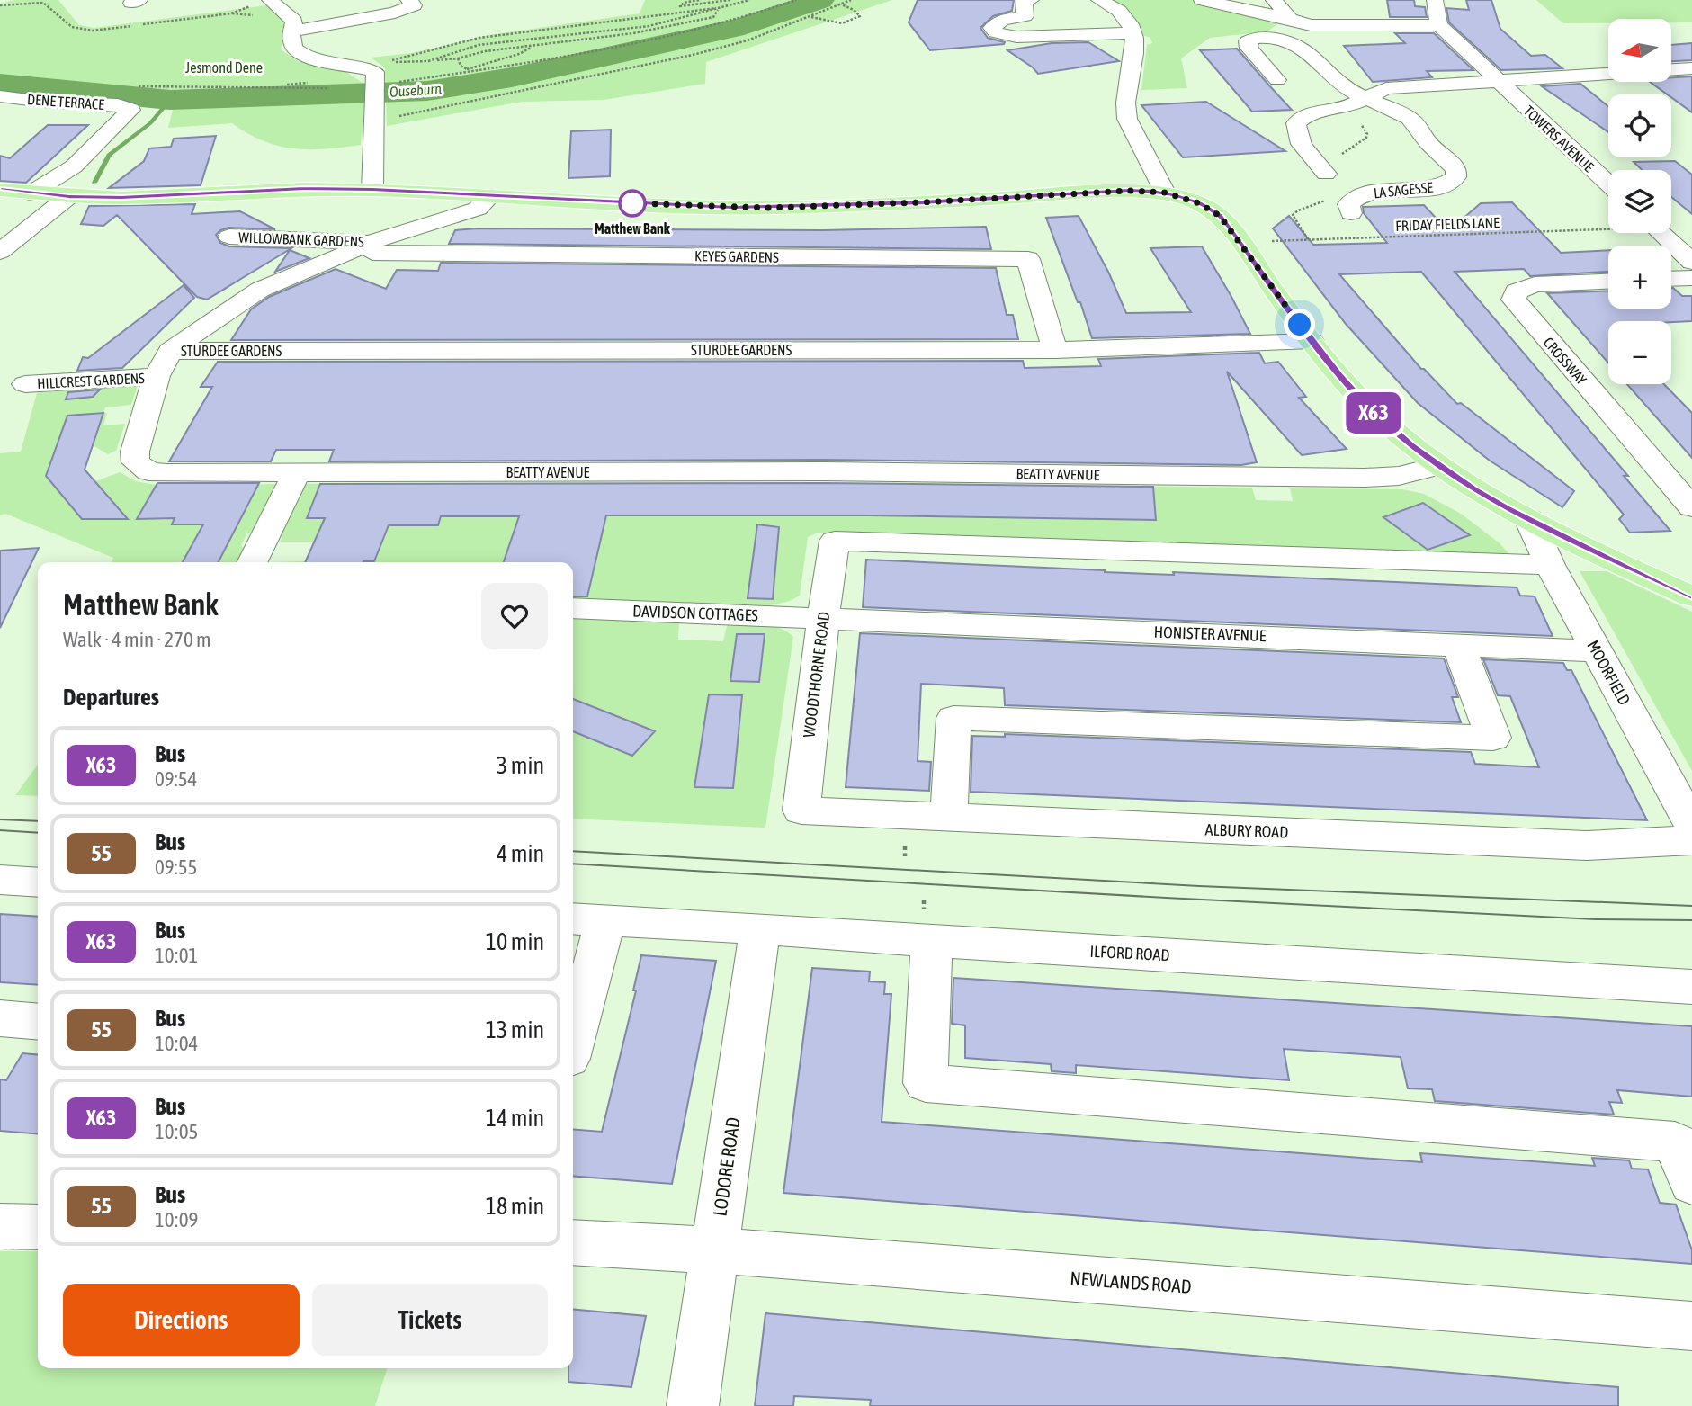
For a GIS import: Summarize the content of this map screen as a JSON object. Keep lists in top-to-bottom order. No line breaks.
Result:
{"streets":{"street":["DENE TERRACE","TOWERS AVENUE","LA SAGESSE","WILLOWBANK GARDENS","KEYES GARDENS","STURDEE GARDENS","CROSSWAY","HILLCREST GARDENS","BEATTY AVENUE","DAVIDSON COTTAGES","HONISTER AVENUE","MOORFIELD","WOODTHORNE ROAD","ALBURY ROAD","ILFORD ROAD","LODORE ROAD","NEWLANDS ROAD"],"path":["FRIDAY FIELDS LANE"]},"crossings":[["WILLOWBANK GARDENS","KEYES GARDENS"],["WILLOWBANK GARDENS","BEATTY AVENUE"],["KEYES GARDENS","STURDEE GARDENS"],["KEYES GARDENS","BEATTY AVENUE"],["STURDEE GARDENS","BEATTY AVENUE"],["HILLCREST GARDENS","BEATTY AVENUE"],["DAVIDSON COTTAGES","HONISTER AVENUE"],["DAVIDSON COTTAGES","WOODTHORNE ROAD"],["HONISTER AVENUE","MOORFIELD"],["HONISTER AVENUE","WOODTHORNE ROAD"],["MOORFIELD","WOODTHORNE ROAD"],["WOODTHORNE ROAD","ALBURY ROAD"],["ILFORD ROAD","LODORE ROAD"],["LODORE ROAD","NEWLANDS ROAD"]],"water":["Ouseburn"],"parks":["Jesmond Dene"],"places":["Matthew Bank"],"lines":["bus line X63"],"north":"left","page":{"on_map":"X63","map_buttons":["+","−"],"heading":[["Matthew Bank","Walk · 4 min · 270 m"],"Departures"],"list":[{"mark":"X63","name":"Bus","note":"09:54","value":"3 min"},{"mark":"55","name":"Bus","note":"09:55","value":"4 min"},{"mark":"X63","name":"Bus","note":"10:01","value":"10 min"},{"mark":"55","name":"Bus","note":"10:04","value":"13 min"},{"mark":"X63","name":"Bus","note":"10:05","value":"14 min"},{"mark":"55","name":"Bus","note":"10:09","value":"18 min"}],"buttons":["Directions","Tickets"]}}
